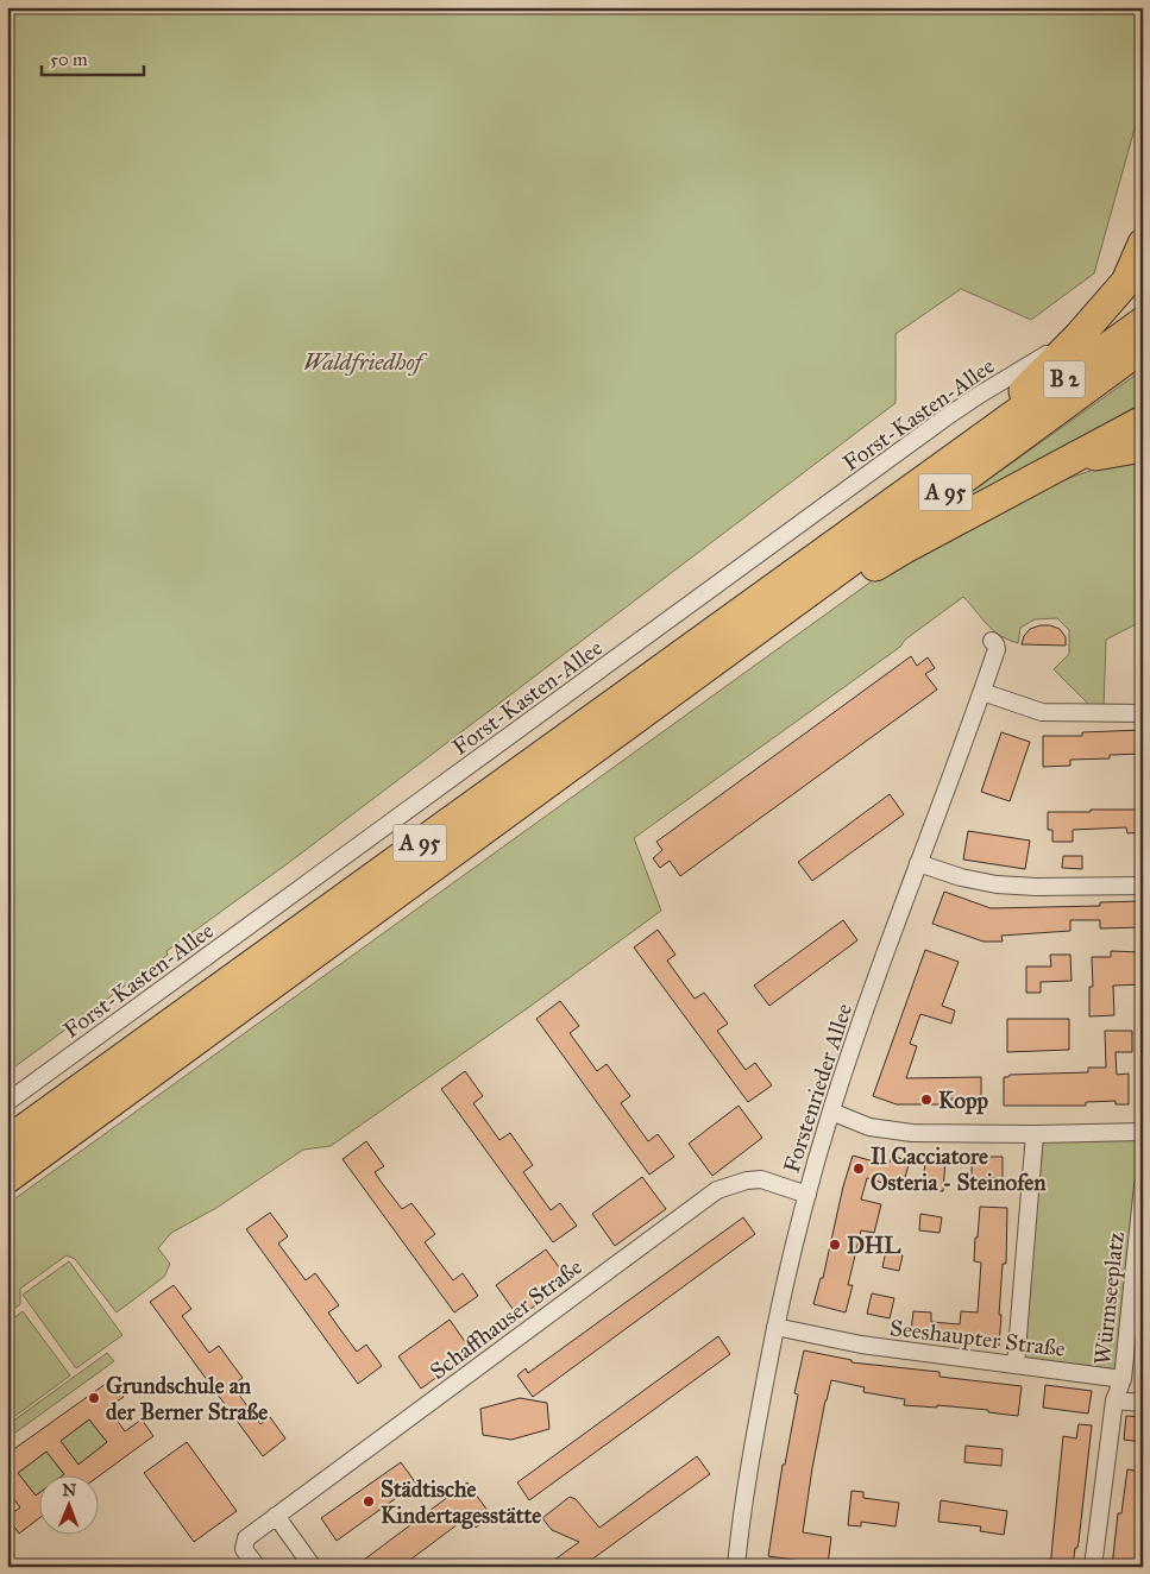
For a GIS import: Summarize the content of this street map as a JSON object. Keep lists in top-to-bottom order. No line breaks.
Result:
{"streets":{"highway":["B 2","A 95"],"street":["Forst-Kasten-Allee","Forstenrieder Allee","Würmseeplatz","Schaffhauser Straße","Seeshaupter Straße"]},"crossings":[["B 2","A 95"],["Forstenrieder Allee","Schaffhauser Straße"],["Forstenrieder Allee","Seeshaupter Straße"],["Würmseeplatz","Seeshaupter Straße"]],"parks":["Waldfriedhof"],"places":["Kopp","Il Cacciatore Osteria - Steinofen","DHL","Grundschule an der Berner Straße","Städtische Kindertagesstätte"],"scale_bar":"50 m","north":"top"}
